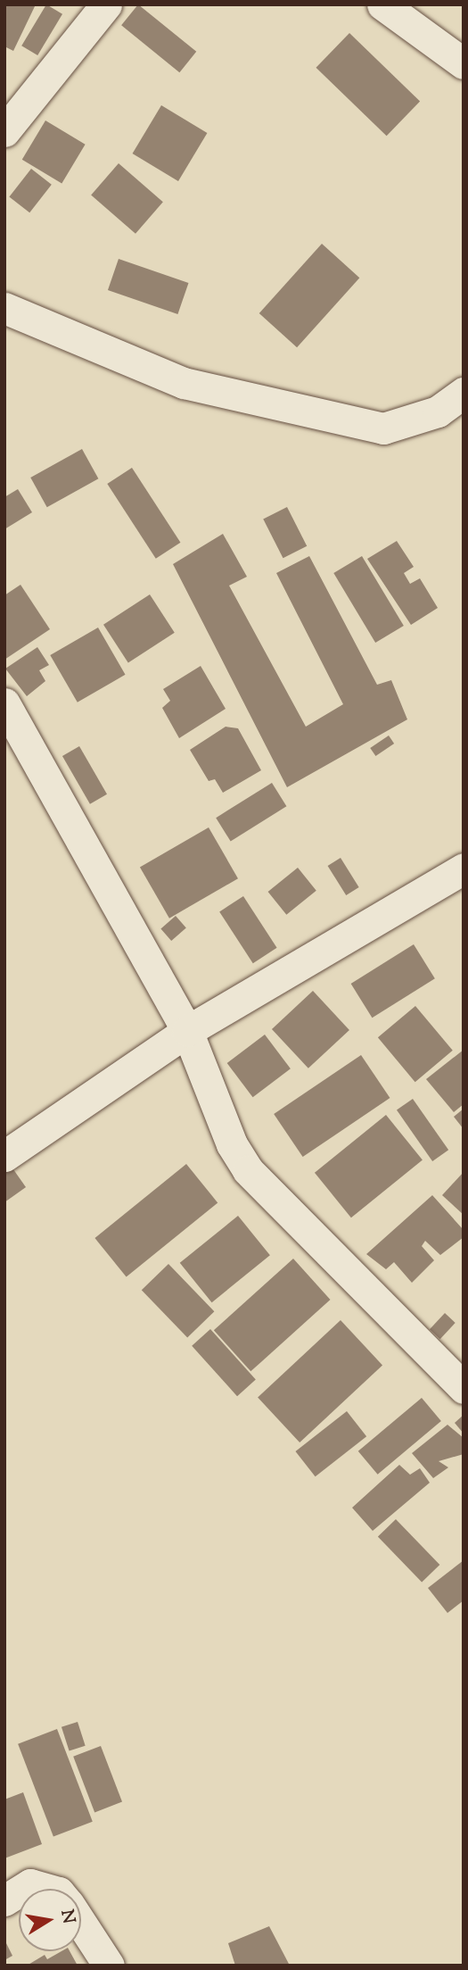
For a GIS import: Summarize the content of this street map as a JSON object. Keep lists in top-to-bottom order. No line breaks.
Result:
{"north":"right"}
